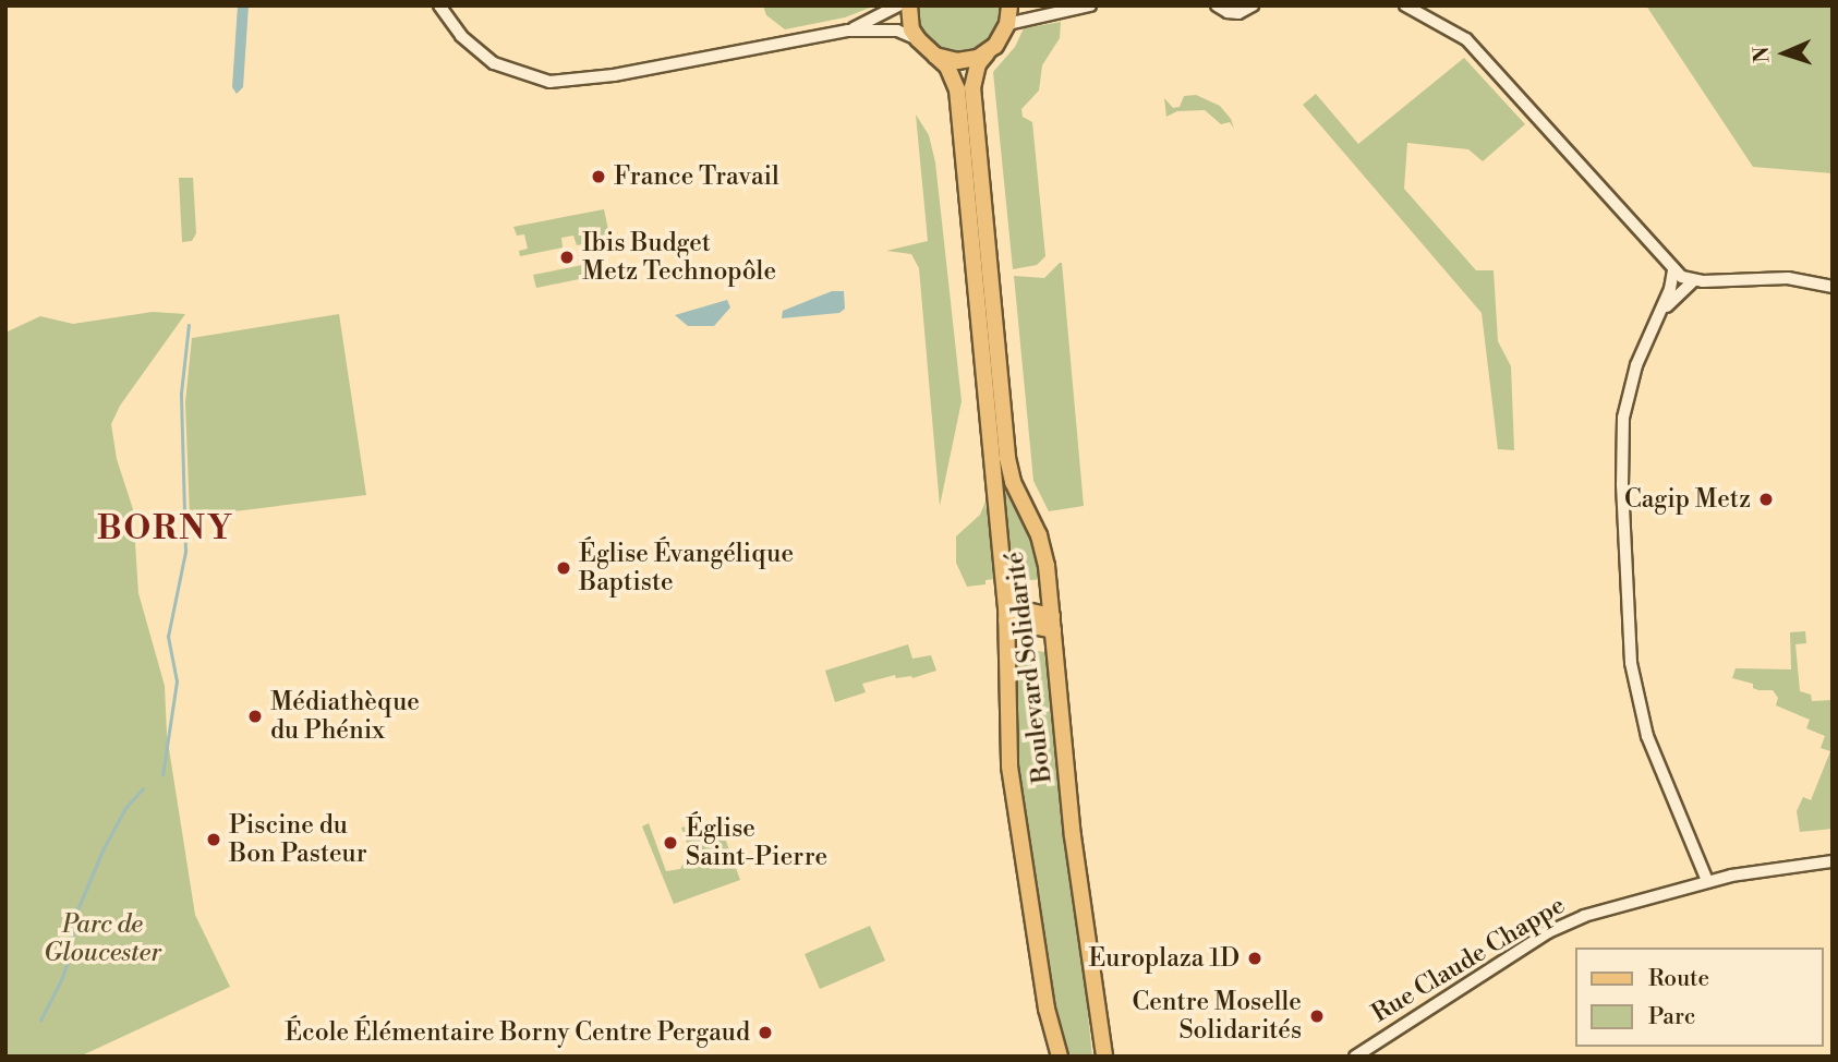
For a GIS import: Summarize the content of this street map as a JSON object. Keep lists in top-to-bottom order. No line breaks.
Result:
{"streets":{"main road":["Boulevard Solidarité"],"street":["Rue Claude Chappe"]},"districts":["BORNY"],"parks":["Parc de Gloucester"],"places":["France Travail","Ibis Budget Metz Technopôle","Cagip Metz","Église Évangélique Baptiste","Médiathèque du Phénix","Piscine du Bon Pasteur","Église Saint-Pierre","Europlaza 1D","Centre Moselle Solidarités","École Élémentaire Borny Centre Pergaud"],"legend":["Route","Parc"],"north":"left"}
